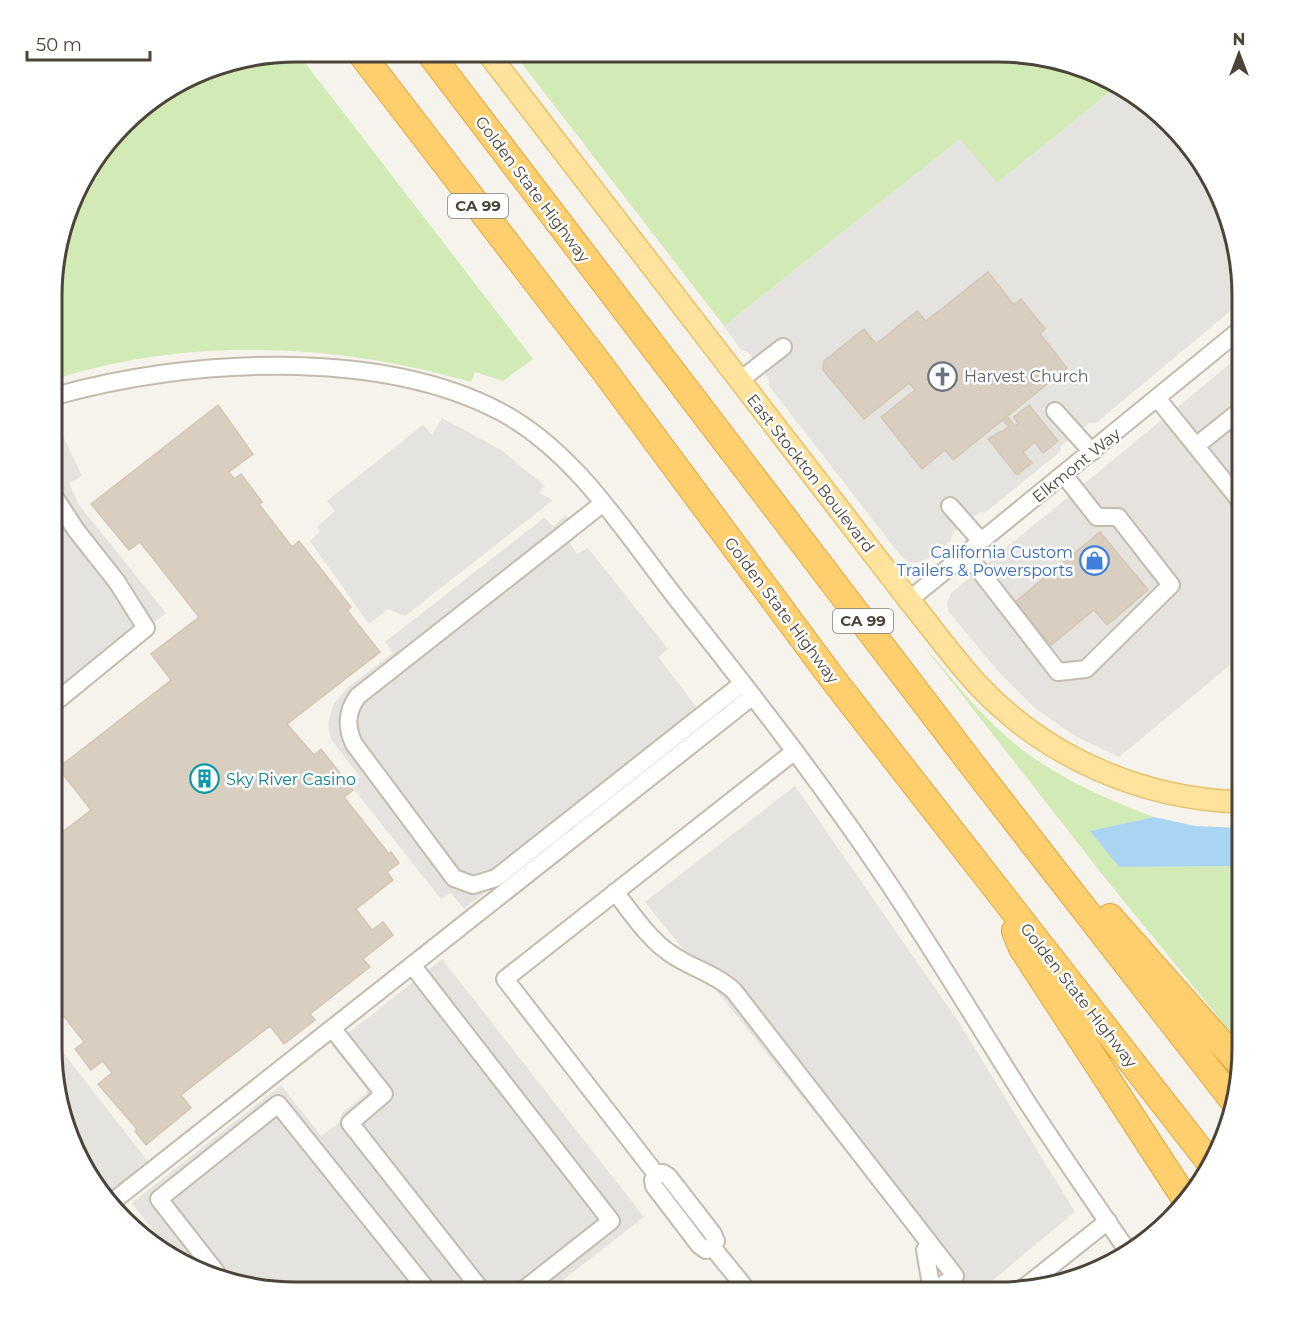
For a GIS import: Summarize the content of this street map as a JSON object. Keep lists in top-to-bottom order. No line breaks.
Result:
{"streets":{"highway":["Golden State Highway","CA 99"],"main road":["East Stockton Boulevard"],"street":["Elkmont Way"]},"crossings":[["Elkmont Way","East Stockton Boulevard"]],"places":{"church":["Harvest Church"],"shop":["California Custom Trailers & Powersports"],"building":["Sky River Casino"]},"scale_bar":"50 m","north":"top"}
